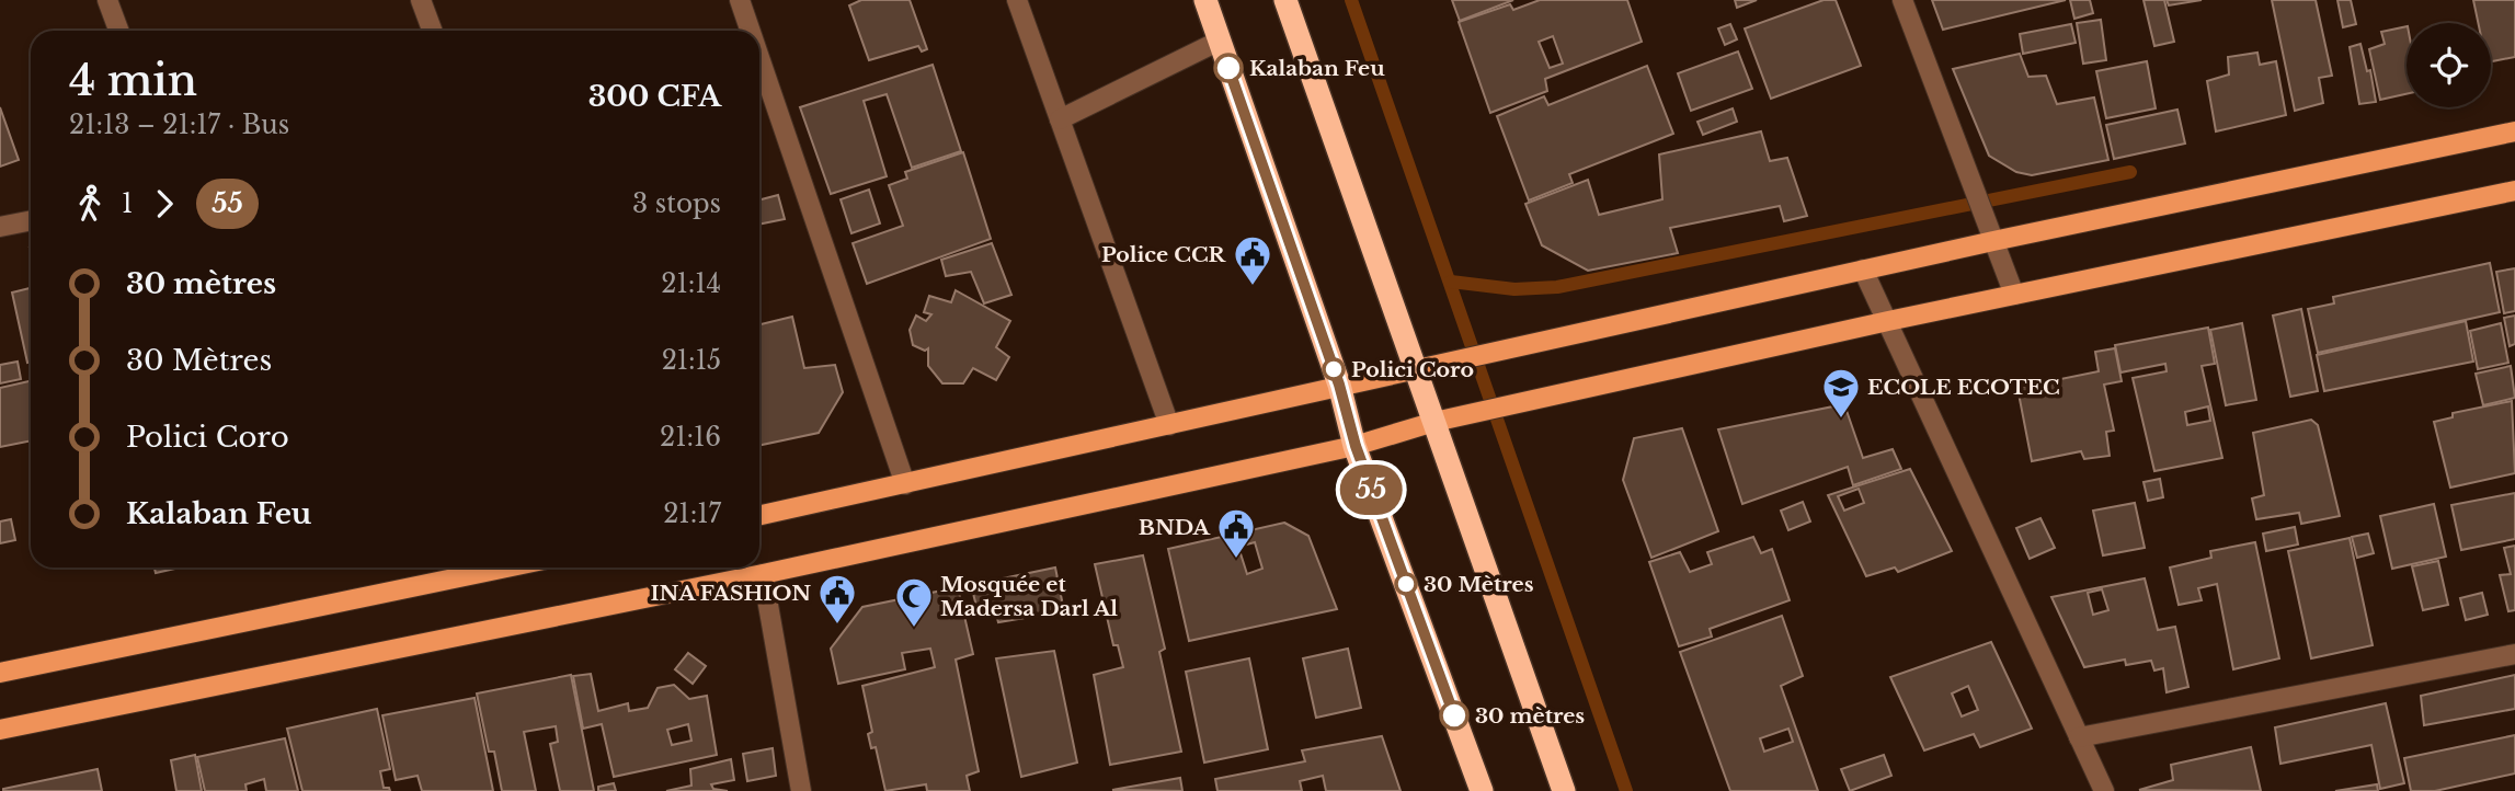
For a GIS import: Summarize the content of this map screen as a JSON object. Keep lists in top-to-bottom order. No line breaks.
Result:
{"places":{"other":["Kalaban Feu","Polici Coro","30 Mètres","30 mètres"],"public building":["Police CCR","BNDA","INA FASHION"],"school or university":["ECOLE ECOTEC"],"mosque":["Mosquée et Madersa Darl Al"]},"lines":["bus line 55"],"page":{"on_map":"55","heading":["4 min","21:13 – 21:17 · Bus","300 CFA"],"legs":["1","55","3 stops"],"list":[{"name":"30 mètres","value":"21:14"},{"name":"30 Mètres","value":"21:15"},{"name":"Polici Coro","value":"21:16"},{"name":"Kalaban Feu","value":"21:17"}]}}
